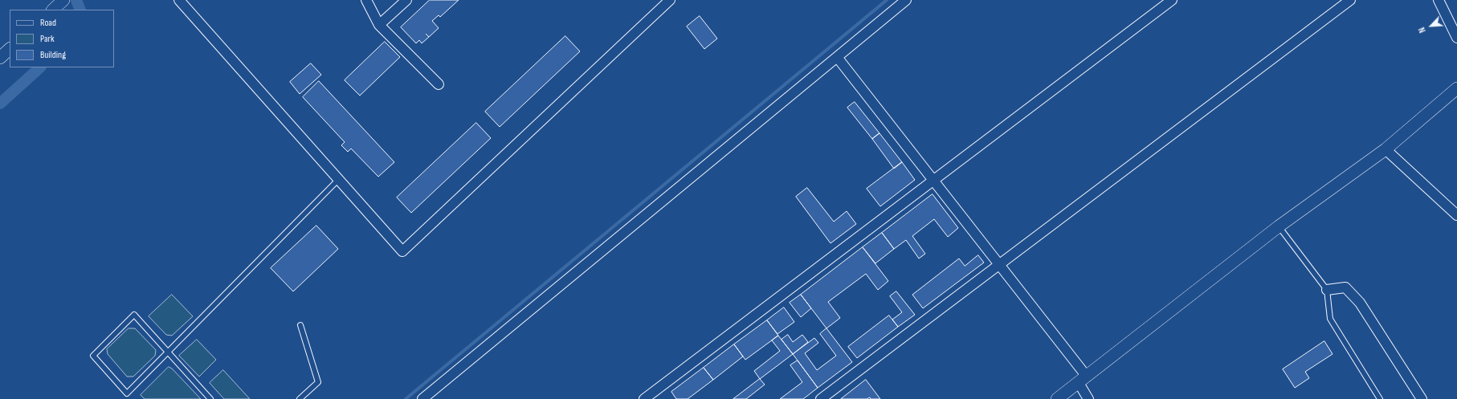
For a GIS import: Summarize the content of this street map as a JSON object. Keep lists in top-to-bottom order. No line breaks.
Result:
{"legend":["Road","Park","Building"],"north":"bottom left"}
